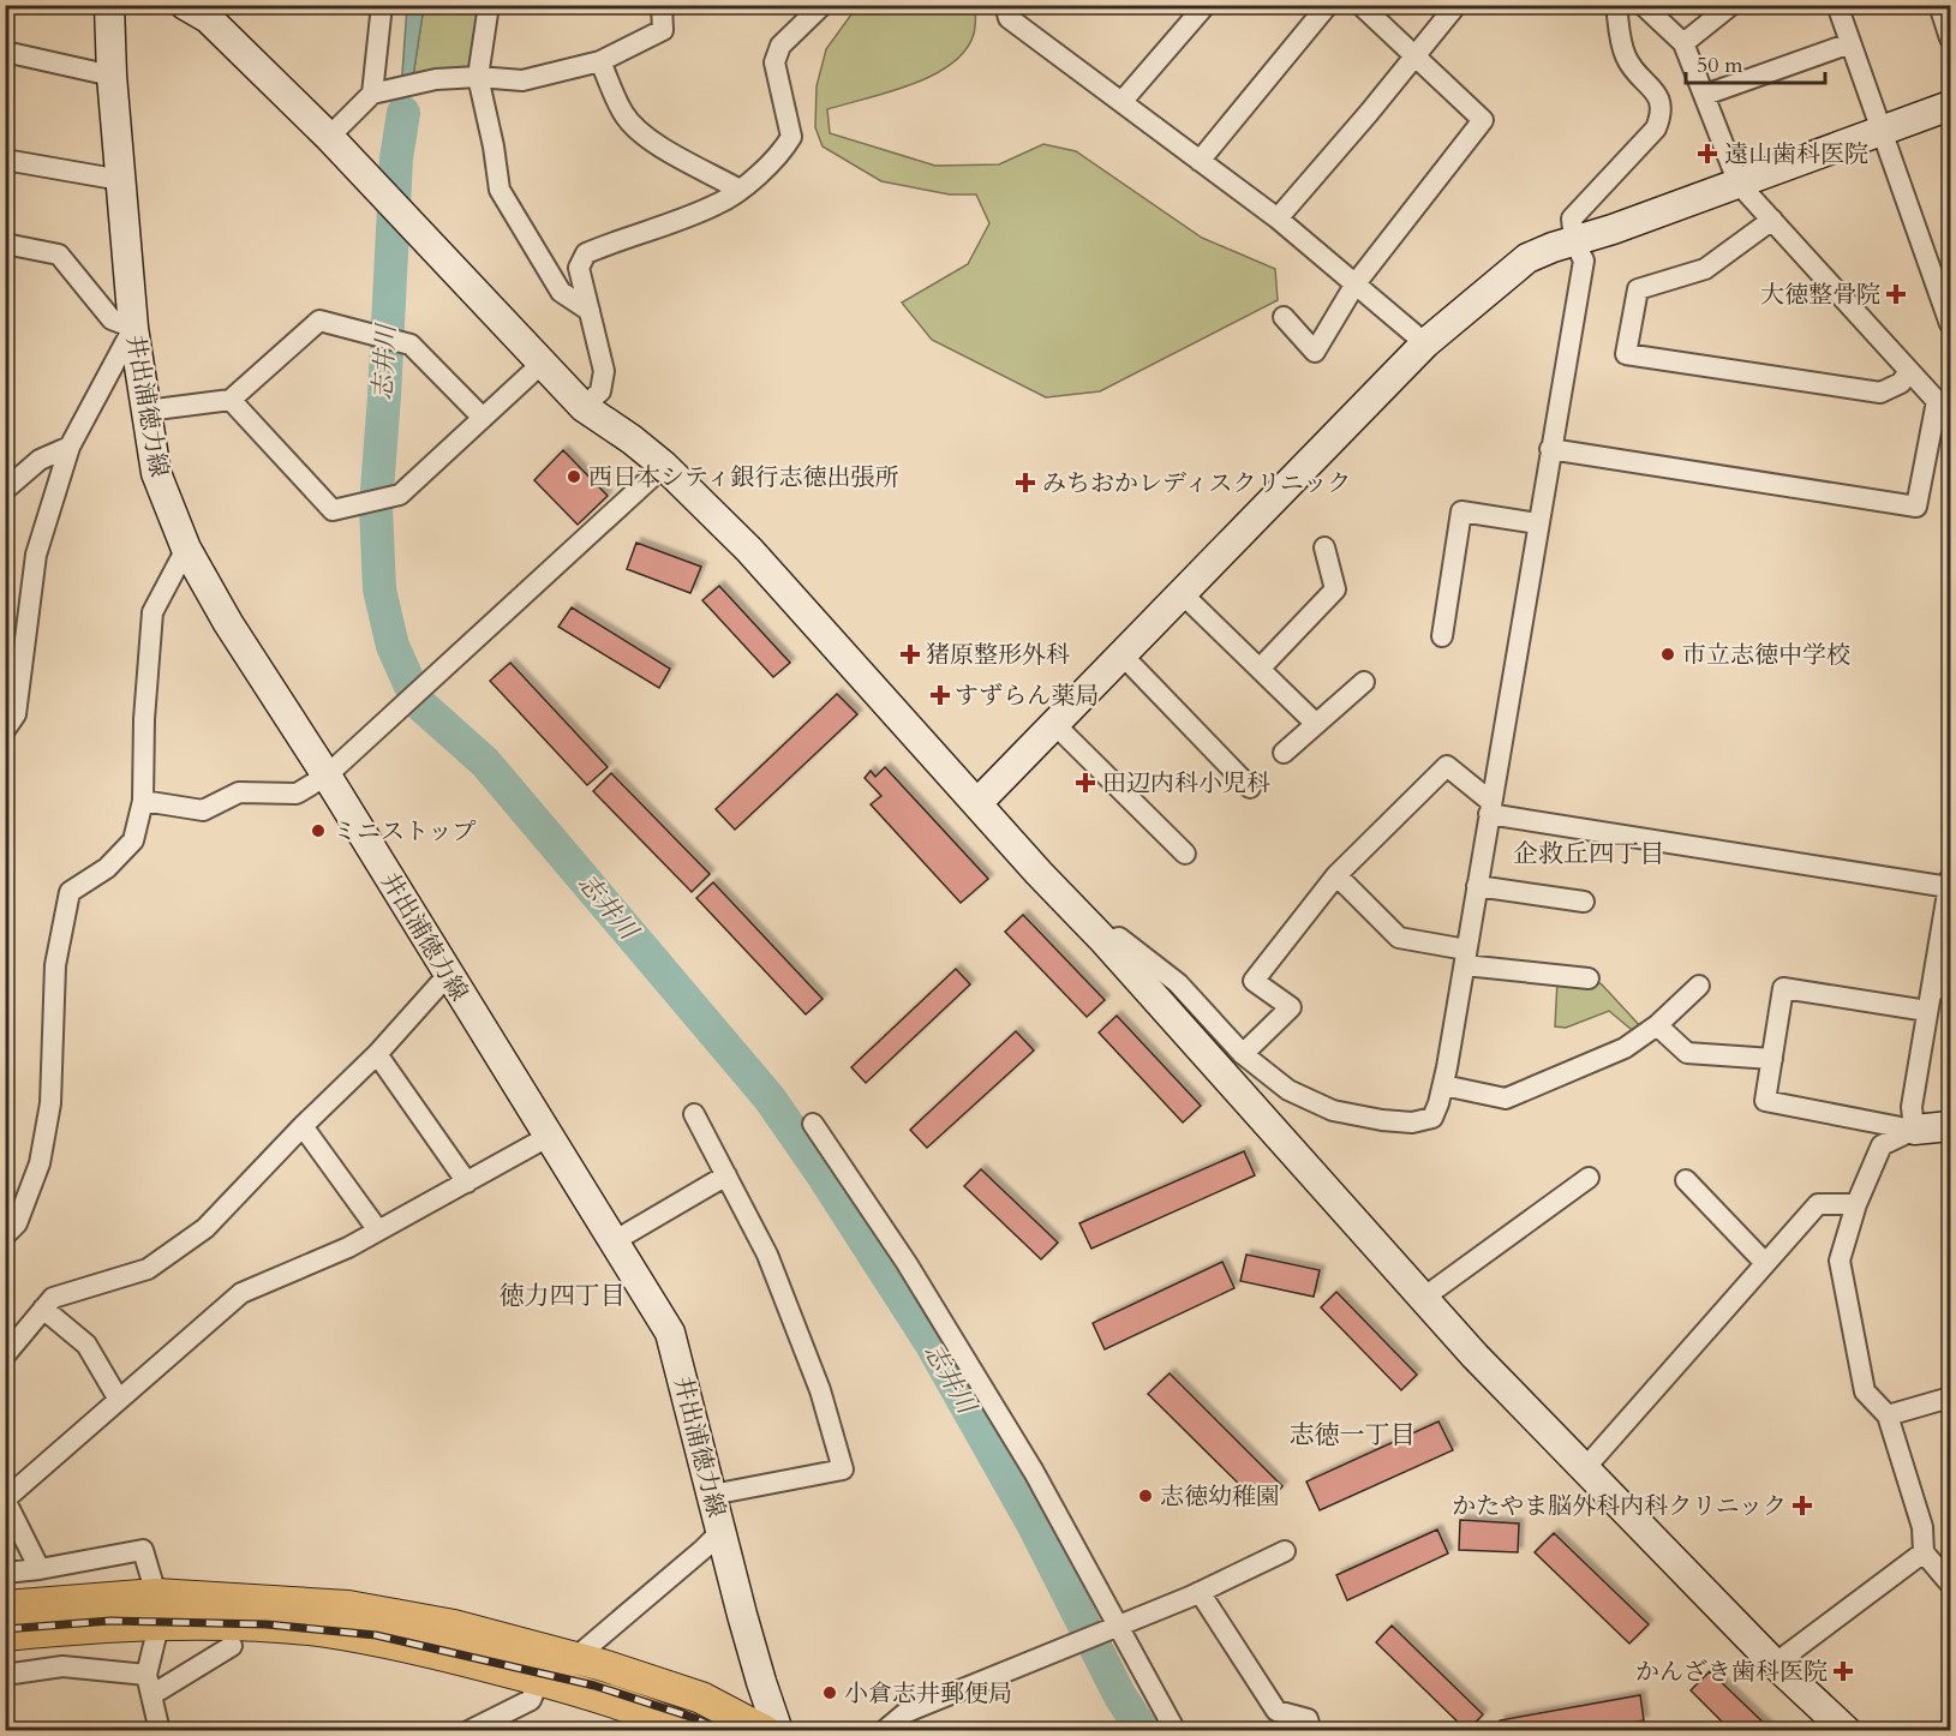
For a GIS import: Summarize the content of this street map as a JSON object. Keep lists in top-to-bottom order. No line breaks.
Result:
{"streets":{"street":["井出浦徳力線"]},"districts":["企救丘四丁目","徳力四丁目","志徳一丁目"],"water":["志井川"],"places":{"health":["遠山歯科医院","大徳整骨院","みちおかレディスクリニック","猪原整形外科","すずらん薬局","田辺内科小児科","かたやま脳外科内科クリニック","かんざき歯科医院"],"other":["西日本シティ銀行志徳出張所","市立志徳中学校","ミニストップ","志徳幼稚園","小倉志井郵便局"]},"scale_bar":"50 m"}
